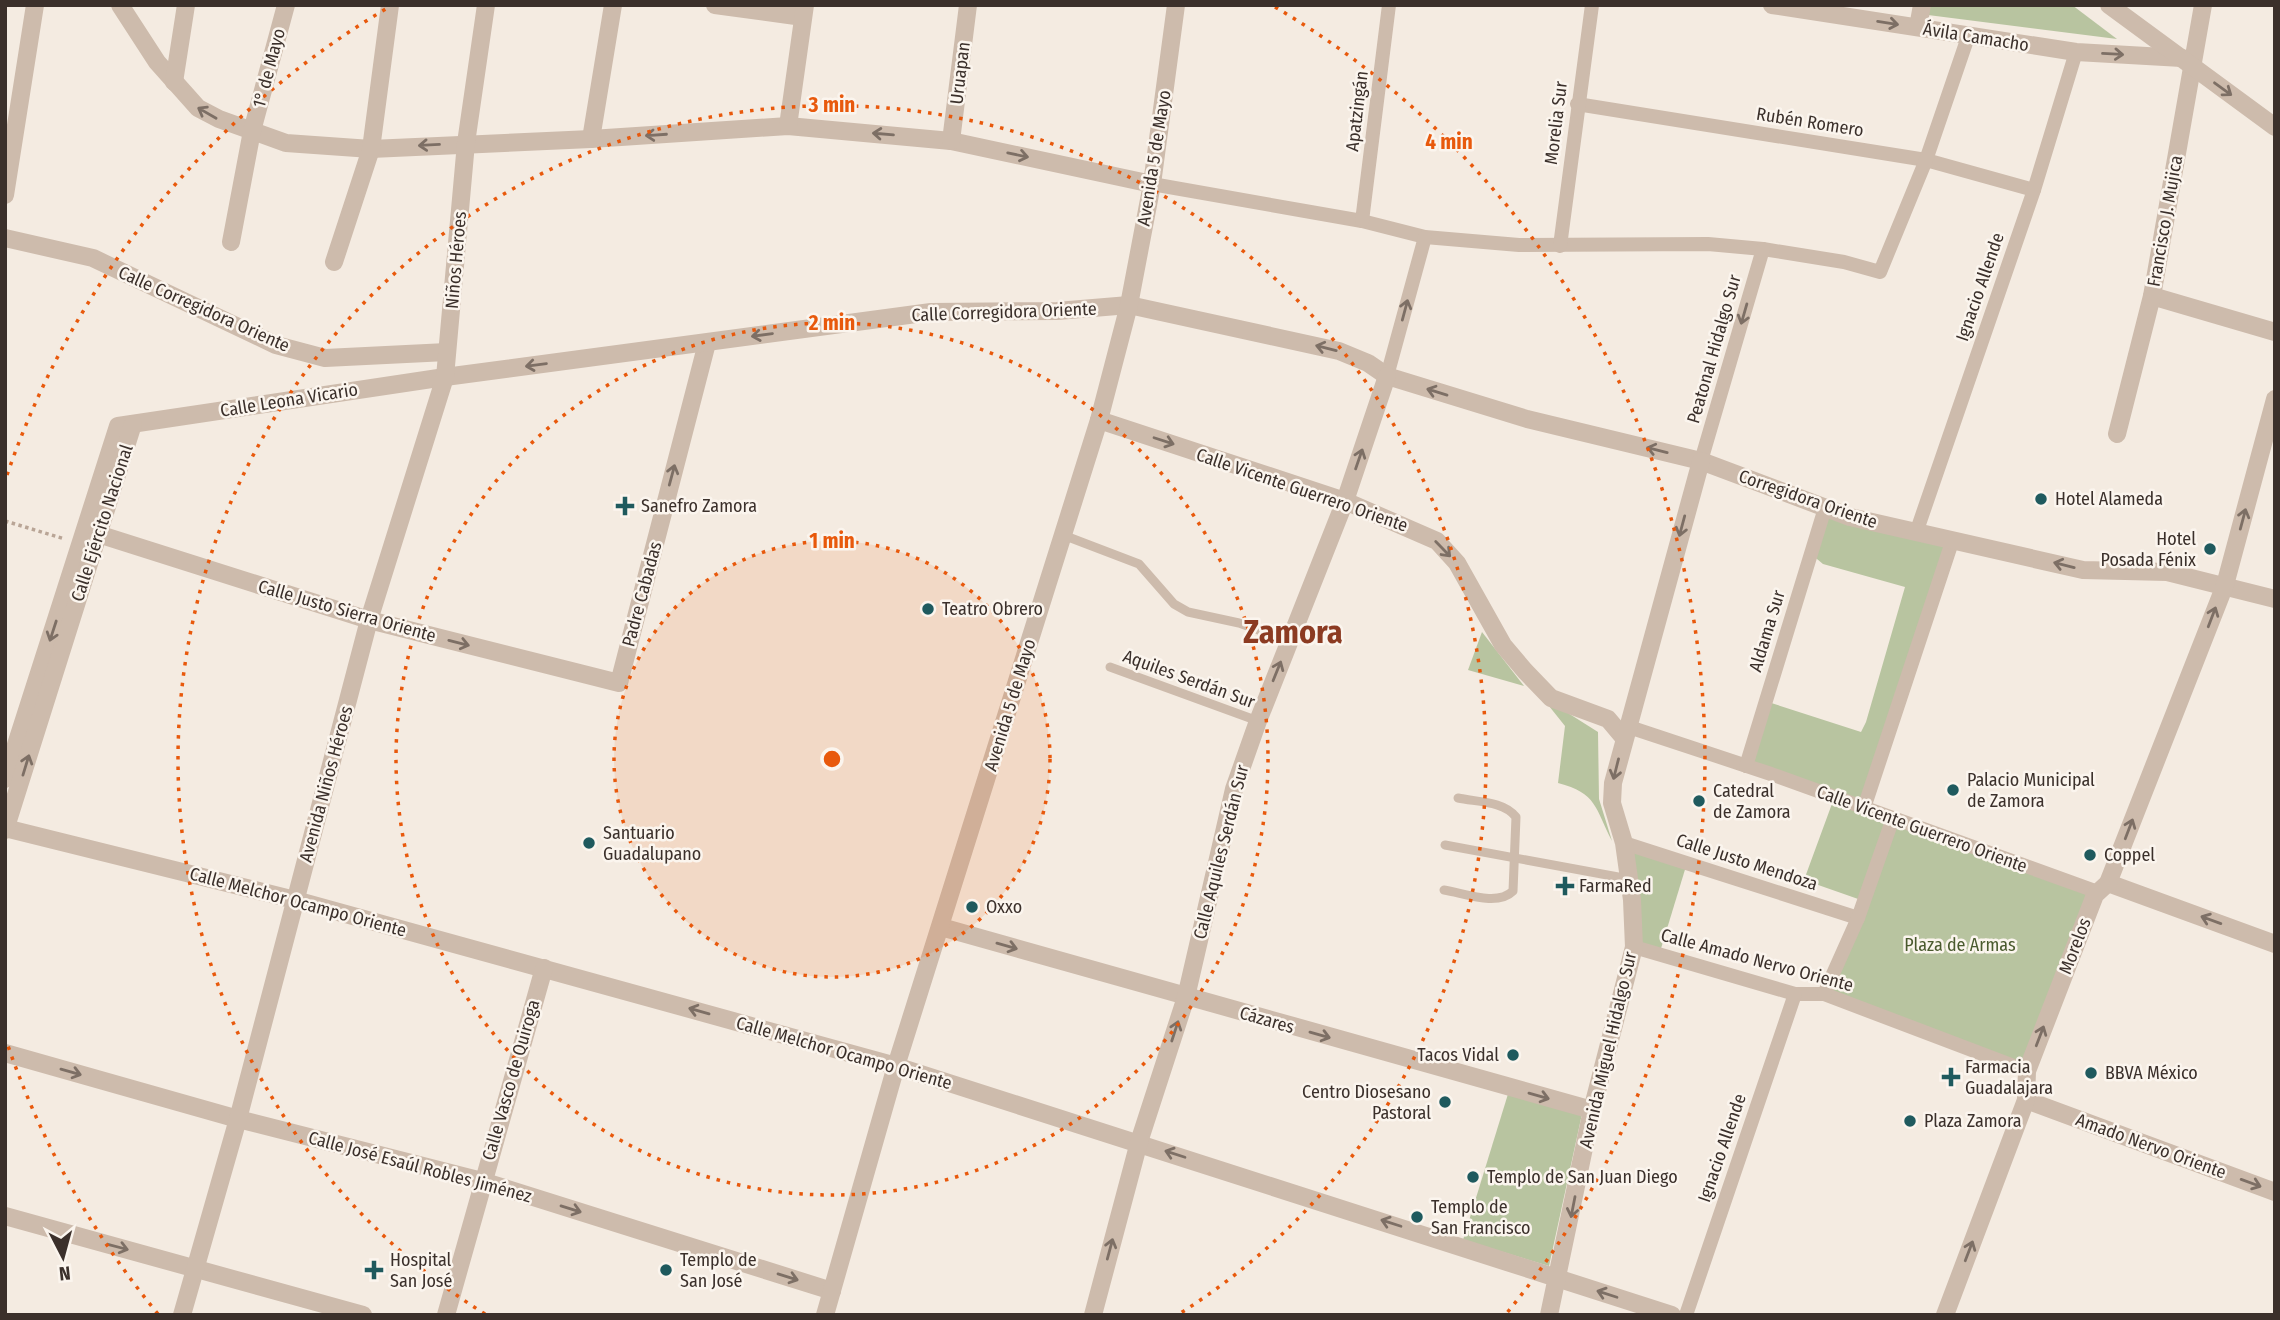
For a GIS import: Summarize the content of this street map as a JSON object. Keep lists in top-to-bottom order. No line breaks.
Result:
{"streets":{"street":["Ávila Camacho","1° de Mayo","Uruapan","Apatzingán","Rubén Romero","Morelia Sur","Avenida 5 de Mayo","Francisco J. Mujica","Niños Héroes","Ignacio Allende","Calle Corregidora Oriente","Peatonal Hidalgo Sur","Calle Leona Vicario","Calle Vicente Guerrero Oriente","Corregidora Oriente","Calle Ejército Nacional","Padre Cabadas","Calle Justo Sierra Oriente","Aldama Sur","Avenida Niños Héroes","Calle Aquiles Serdán Sur","Calle Justo Mendoza","Calle Melchor Ocampo Oriente","Morelos","Calle Amado Nervo Oriente","Cázares","Avenida Miguel Hidalgo Sur","Calle Vasco de Quiroga","Amado Nervo Oriente","Calle José Esaúl Robles Jiménez"],"lane":["Aquiles Serdán Sur"]},"crossings":[["Ávila Camacho","Francisco J. Mujica"],["Ávila Camacho","Ignacio Allende"],["Rubén Romero","Morelia Sur"],["Rubén Romero","Ignacio Allende"],["Avenida 5 de Mayo","Calle Corregidora Oriente"],["Avenida 5 de Mayo","Calle Vicente Guerrero Oriente"],["Avenida 5 de Mayo","Calle Melchor Ocampo Oriente"],["Avenida 5 de Mayo","Cázares"],["Avenida 5 de Mayo","Calle José Esaúl Robles Jiménez"],["Niños Héroes","Calle Corregidora Oriente"],["Niños Héroes","Calle Leona Vicario"],["Niños Héroes","Avenida Niños Héroes"],["Ignacio Allende","Corregidora Oriente"],["Ignacio Allende","Calle Amado Nervo Oriente"],["Calle Corregidora Oriente","Calle Leona Vicario"],["Calle Corregidora Oriente","Corregidora Oriente"],["Calle Corregidora Oriente","Padre Cabadas"],["Calle Corregidora Oriente","Avenida Niños Héroes"],["Calle Corregidora Oriente","Calle Aquiles Serdán Sur"],["Peatonal Hidalgo Sur","Corregidora Oriente"],["Peatonal Hidalgo Sur","Avenida Miguel Hidalgo Sur"],["Calle Leona Vicario","Calle Ejército Nacional"],["Calle Leona Vicario","Avenida Niños Héroes"],["Calle Vicente Guerrero Oriente","Aldama Sur"],["Calle Vicente Guerrero Oriente","Calle Aquiles Serdán Sur"],["Calle Vicente Guerrero Oriente","Morelos"],["Calle Vicente Guerrero Oriente","Avenida Miguel Hidalgo Sur"],["Corregidora Oriente","Aldama Sur"],["Corregidora Oriente","Calle Aquiles Serdán Sur"],["Corregidora Oriente","Morelos"],["Corregidora Oriente","Avenida Miguel Hidalgo Sur"],["Calle Ejército Nacional","Calle Justo Sierra Oriente"],["Calle Ejército Nacional","Calle Melchor Ocampo Oriente"],["Padre Cabadas","Calle Justo Sierra Oriente"],["Calle Justo Sierra Oriente","Avenida Niños Héroes"],["Aquiles Serdán Sur","Calle Aquiles Serdán Sur"],["Avenida Niños Héroes","Calle Melchor Ocampo Oriente"],["Avenida Niños Héroes","Calle José Esaúl Robles Jiménez"],["Calle Aquiles Serdán Sur","Calle Melchor Ocampo Oriente"],["Calle Aquiles Serdán Sur","Cázares"],["Calle Justo Mendoza","Avenida Miguel Hidalgo Sur"],["Calle Melchor Ocampo Oriente","Avenida Miguel Hidalgo Sur"],["Calle Melchor Ocampo Oriente","Calle Vasco de Quiroga"],["Morelos","Calle Amado Nervo Oriente"],["Morelos","Amado Nervo Oriente"],["Calle Amado Nervo Oriente","Avenida Miguel Hidalgo Sur"],["Cázares","Avenida Miguel Hidalgo Sur"],["Calle Vasco de Quiroga","Calle José Esaúl Robles Jiménez"]],"one_way":["Ávila Camacho","Peatonal Hidalgo Sur","Corregidora Oriente","Padre Cabadas","Calle Justo Sierra Oriente","Calle Aquiles Serdán Sur","Calle Melchor Ocampo Oriente","Morelos","Cázares","Avenida Miguel Hidalgo Sur","Amado Nervo Oriente"],"districts":["Zamora"],"parks":["Plaza de Armas"],"places":{"other":["Hotel Alameda","Hotel Posada Fénix","Teatro Obrero","Palacio Municipal de Zamora","Catedral de Zamora","Santuario Guadalupano","Coppel","Oxxo","Tacos Vidal","BBVA México","Centro Diosesano Pastoral","Plaza Zamora","Templo de San Juan Diego","Templo de San Francisco","Templo de San José"],"health":["Sanefro Zamora","FarmaRed","Farmacia Guadalajara","Hospital San José"]},"north":"bottom","rings":["3 min","4 min","2 min","1 min"]}
